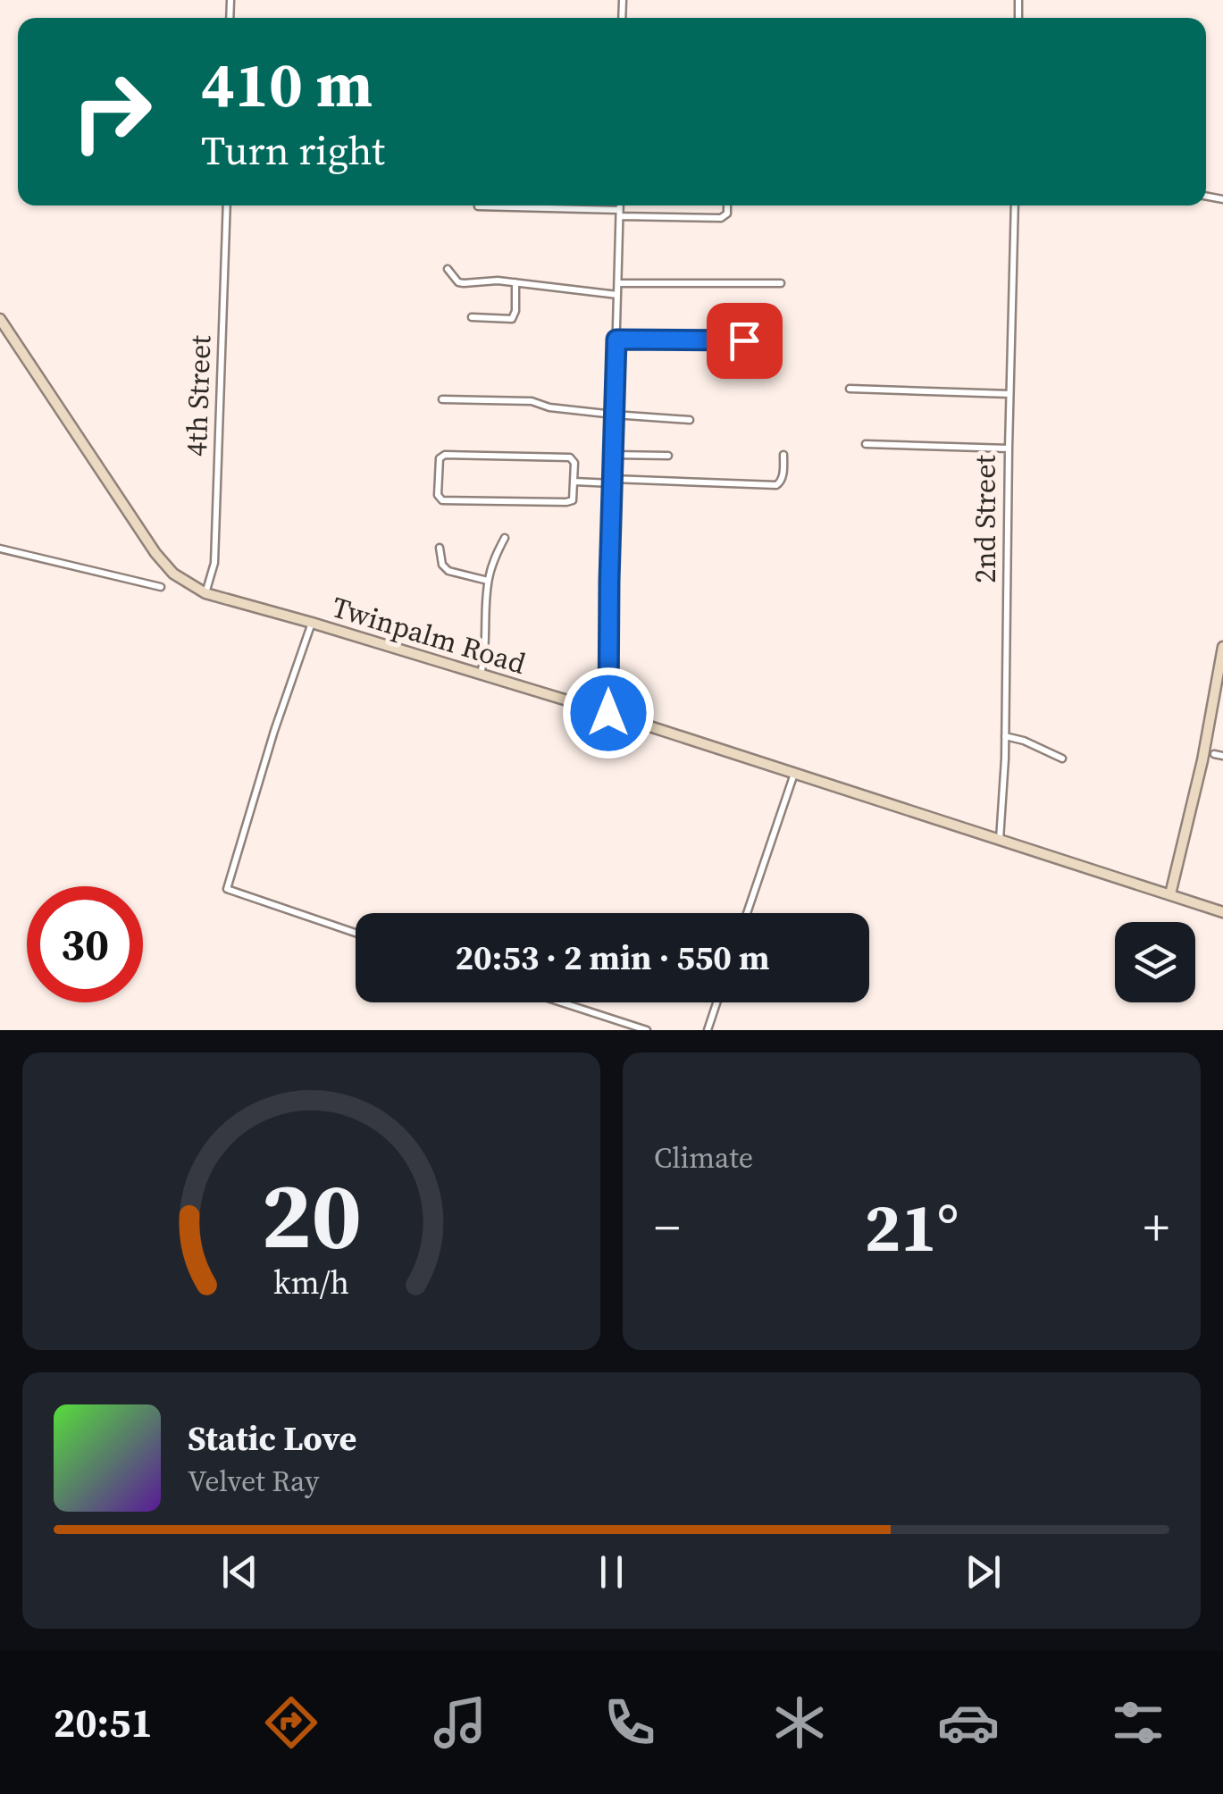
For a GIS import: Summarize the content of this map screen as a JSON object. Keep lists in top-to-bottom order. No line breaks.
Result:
{"streets":{"main road":["Twinpalm Road"],"street":["4th Street","2nd Street"]},"crossings":[["4th Street","Twinpalm Road"],["2nd Street","Twinpalm Road"]],"page":{"turn":["410 m","Turn right"],"limit":"30","trip":"20:53 · 2 min · 550 m","tile":"Climate","heat":["−","21°","+"],"song":["Static Love","Velvet Ray"],"tabs":"20:51","gauge":["20","km/h"]}}
